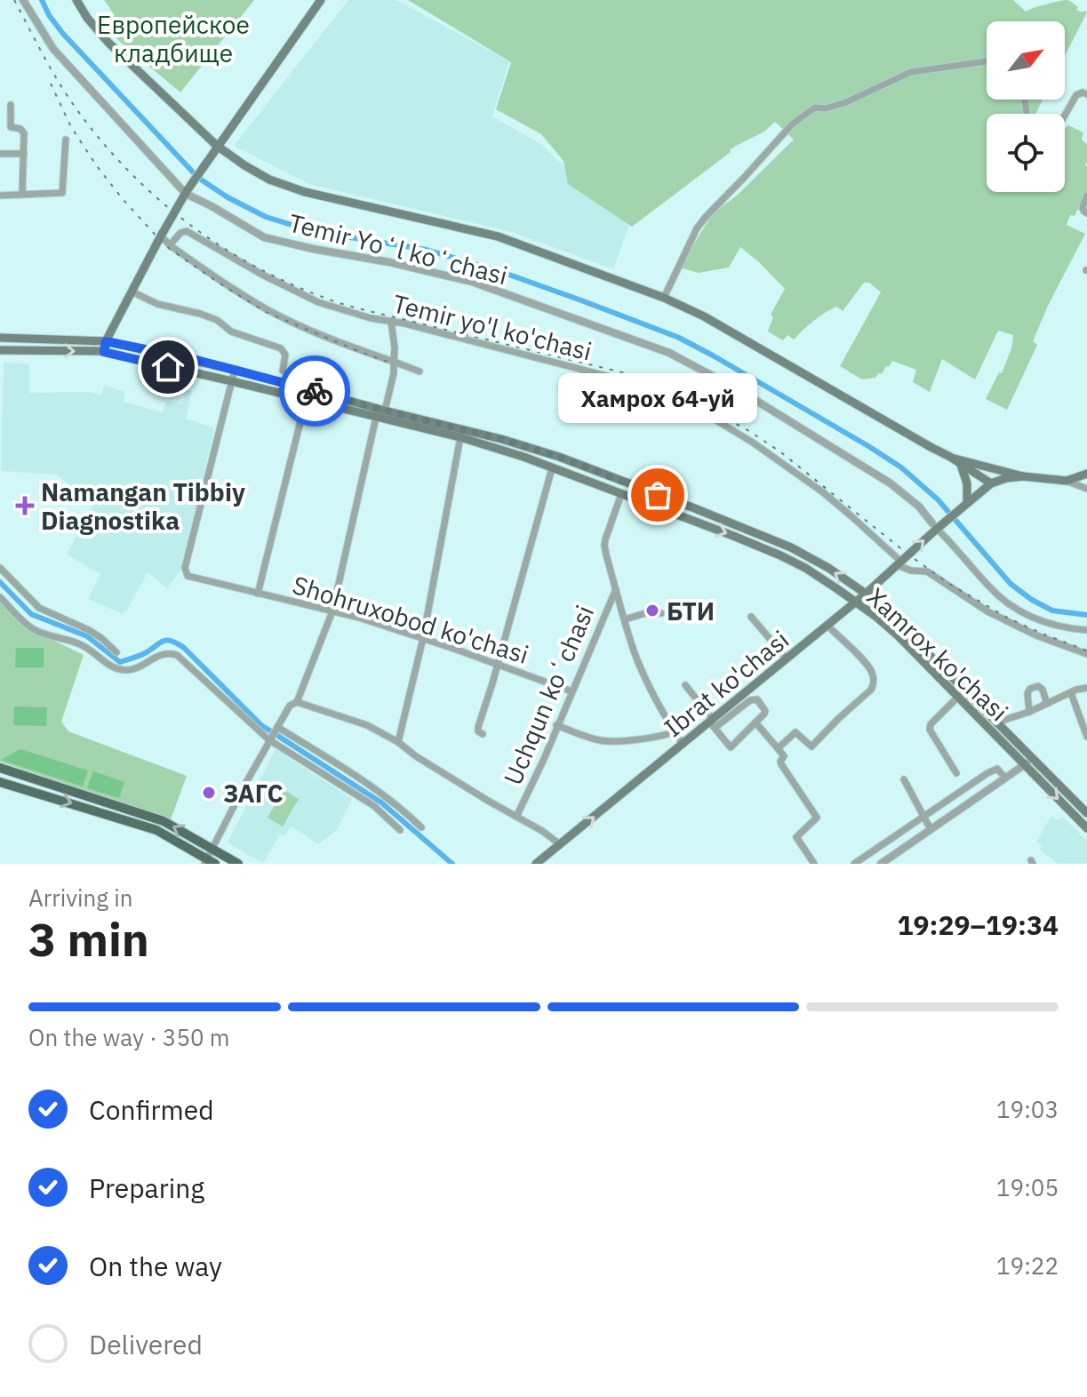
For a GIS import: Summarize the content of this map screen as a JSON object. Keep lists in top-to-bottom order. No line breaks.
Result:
{"streets":{"main road":["Xamrox ko'chasi","Ibrat ko'chasi"],"street":["Temir Yoʻl koʻchasi","Temir yo'l ko'chasi","Shohruxobod ko'chasi","Uchqun koʻchasi"]},"crossings":[["Temir Yoʻl koʻchasi","Ibrat ko'chasi"],["Temir yo'l ko'chasi","Ibrat ko'chasi"],["Shohruxobod ko'chasi","Xamrox ko'chasi"],["Shohruxobod ko'chasi","Uchqun koʻchasi"],["Xamrox ko'chasi","Ibrat ko'chasi"]],"one_way":["Ibrat ko'chasi"],"parks":["Европейское кладбище"],"places":{"other":["Хамрох 64-уй","БТИ","ЗАГС"],"health":["Namangan Tibbiy Diagnostika"]},"north":"top right","page":{"bubble":"Хамрох 64-уй","heading":["3 min","Arriving in","19:29–19:34"],"bar":"On the way · 350 m","list":[["Confirmed","19:03"],["Preparing","19:05"],["On the way","19:22"],"Delivered"]}}
